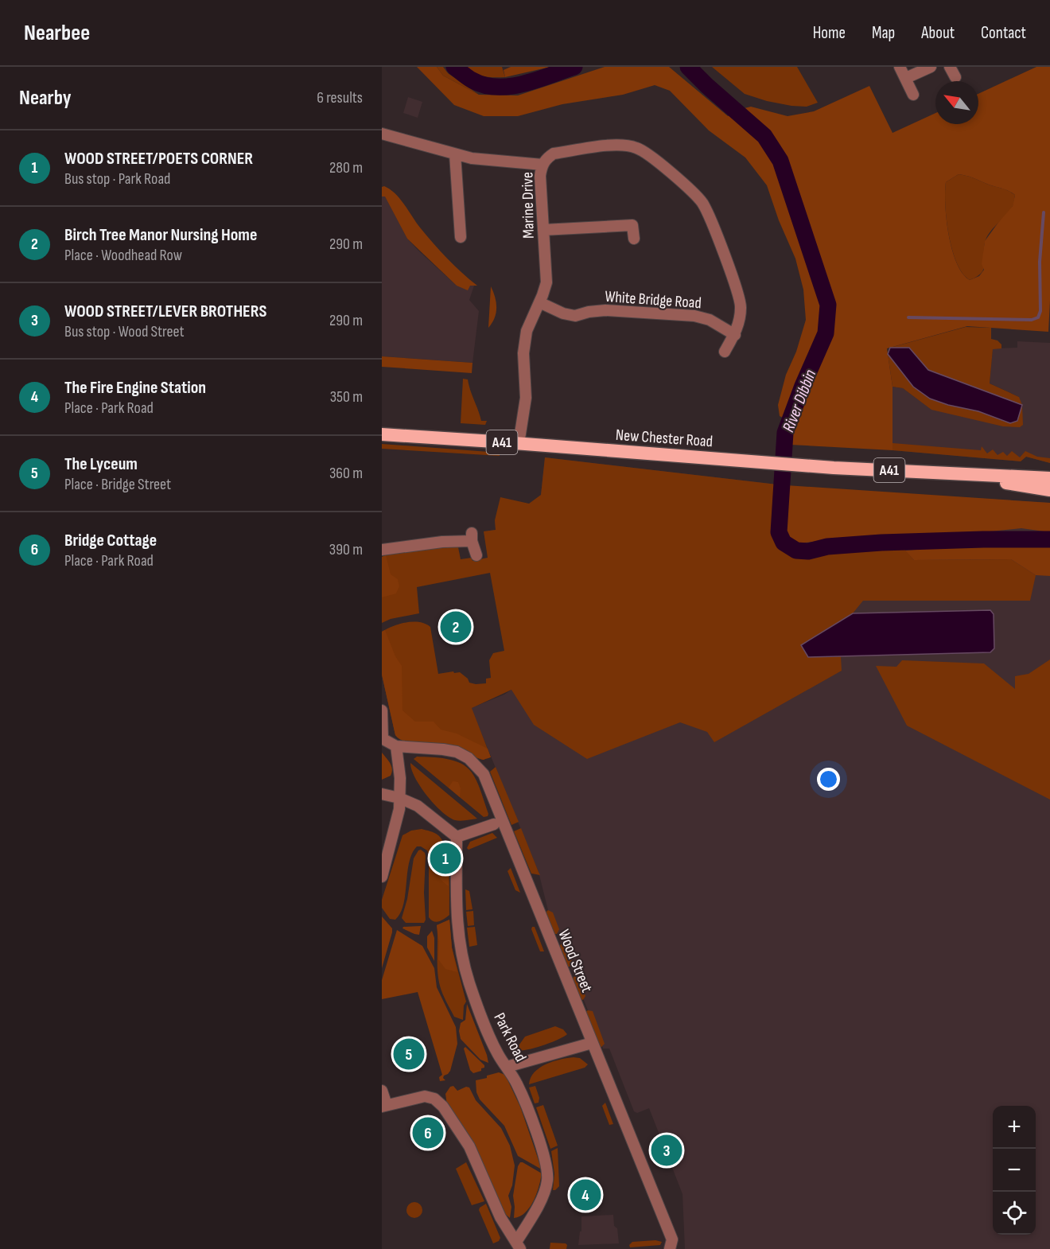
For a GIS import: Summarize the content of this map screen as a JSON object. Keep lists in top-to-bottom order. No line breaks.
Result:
{"streets":{"highway":["New Chester Road","A41"],"street":["Marine Drive","White Bridge Road","Wood Street","Park Road"]},"crossings":[["Marine Drive","White Bridge Road"],["Marine Drive","New Chester Road"]],"water":["River Dibbin"],"north":"top left","page":{"header":"Nearbee","nav":["Home","Map","About","Contact"],"heading":["Nearby","6 results"],"list":[{"mark":"1","name":"WOOD STREET/POETS CORNER","note":"Bus stop · Park Road","value":"280 m"},{"mark":"2","name":"Birch Tree Manor Nursing Home","note":"Place · Woodhead Row","value":"290 m"},{"mark":"3","name":"WOOD STREET/LEVER BROTHERS","note":"Bus stop · Wood Street","value":"290 m"},{"mark":"4","name":"The Fire Engine Station","note":"Place · Park Road","value":"350 m"},{"mark":"5","name":"The Lyceum","note":"Place · Bridge Street","value":"360 m"},{"mark":"6","name":"Bridge Cottage","note":"Place · Park Road","value":"390 m"}],"pins":["2","1","5","6","3","4"],"map_buttons":["+","−"]}}
